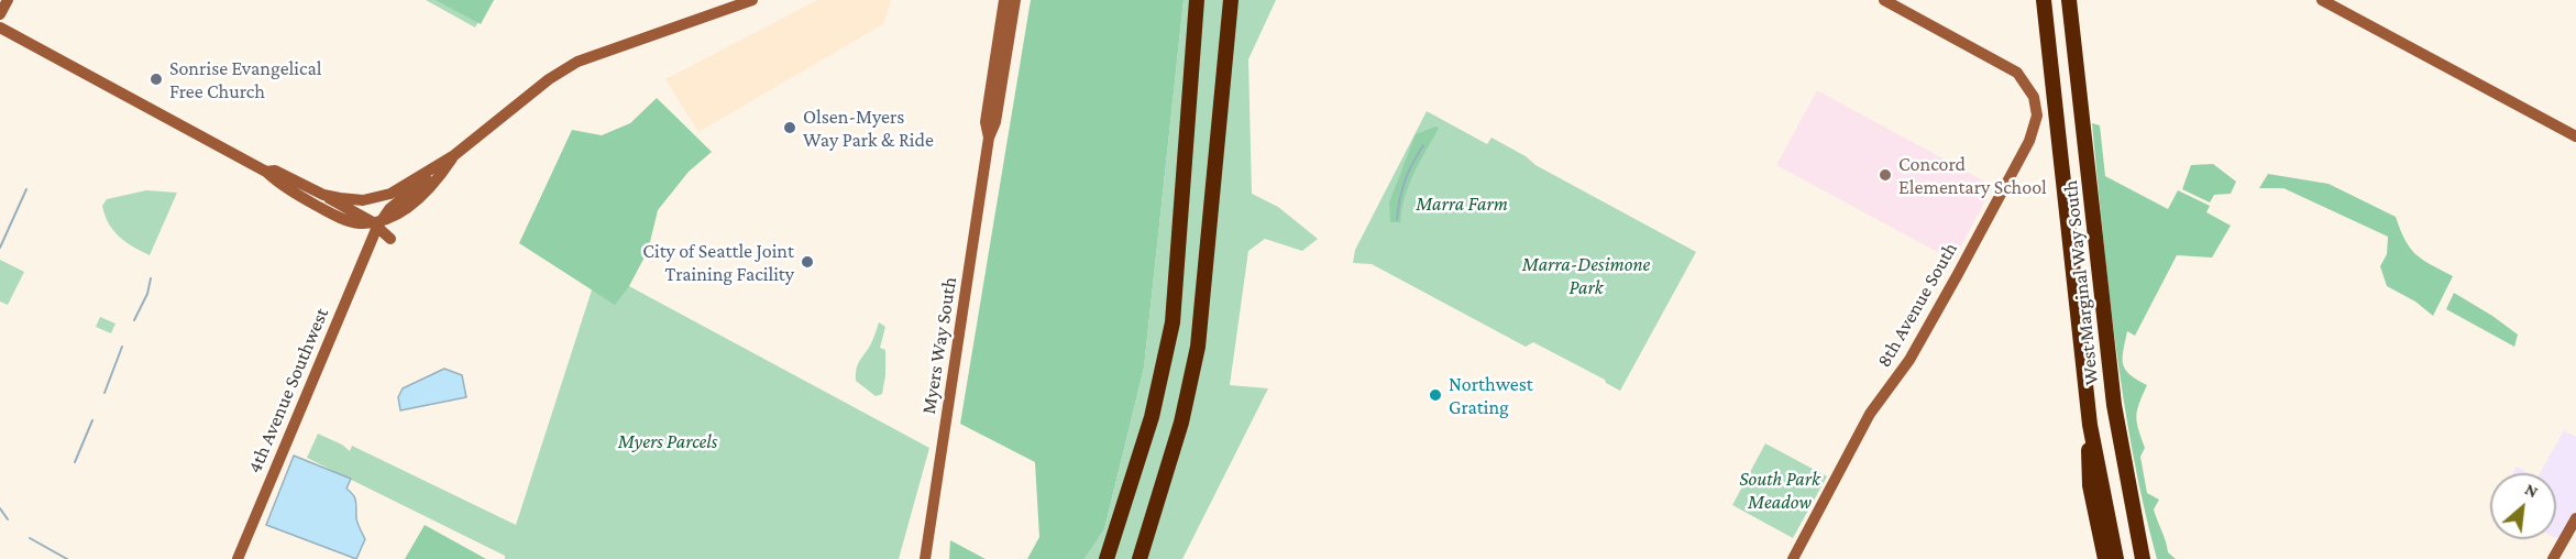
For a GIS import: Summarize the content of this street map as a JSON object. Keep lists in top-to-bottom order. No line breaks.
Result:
{"streets":{"highway":["West Marginal Way South"],"main road":["8th Avenue South","Myers Way South","4th Avenue Southwest"]},"parks":["Marra Farm","Marra-Desimone Park","Myers Parcels","South Park Meadow"],"places":["Sonrise Evangelical Free Church","Olsen-Myers Way Park & Ride","Concord Elementary School","City of Seattle Joint Training Facility","Northwest Grating"],"north":"top right"}
